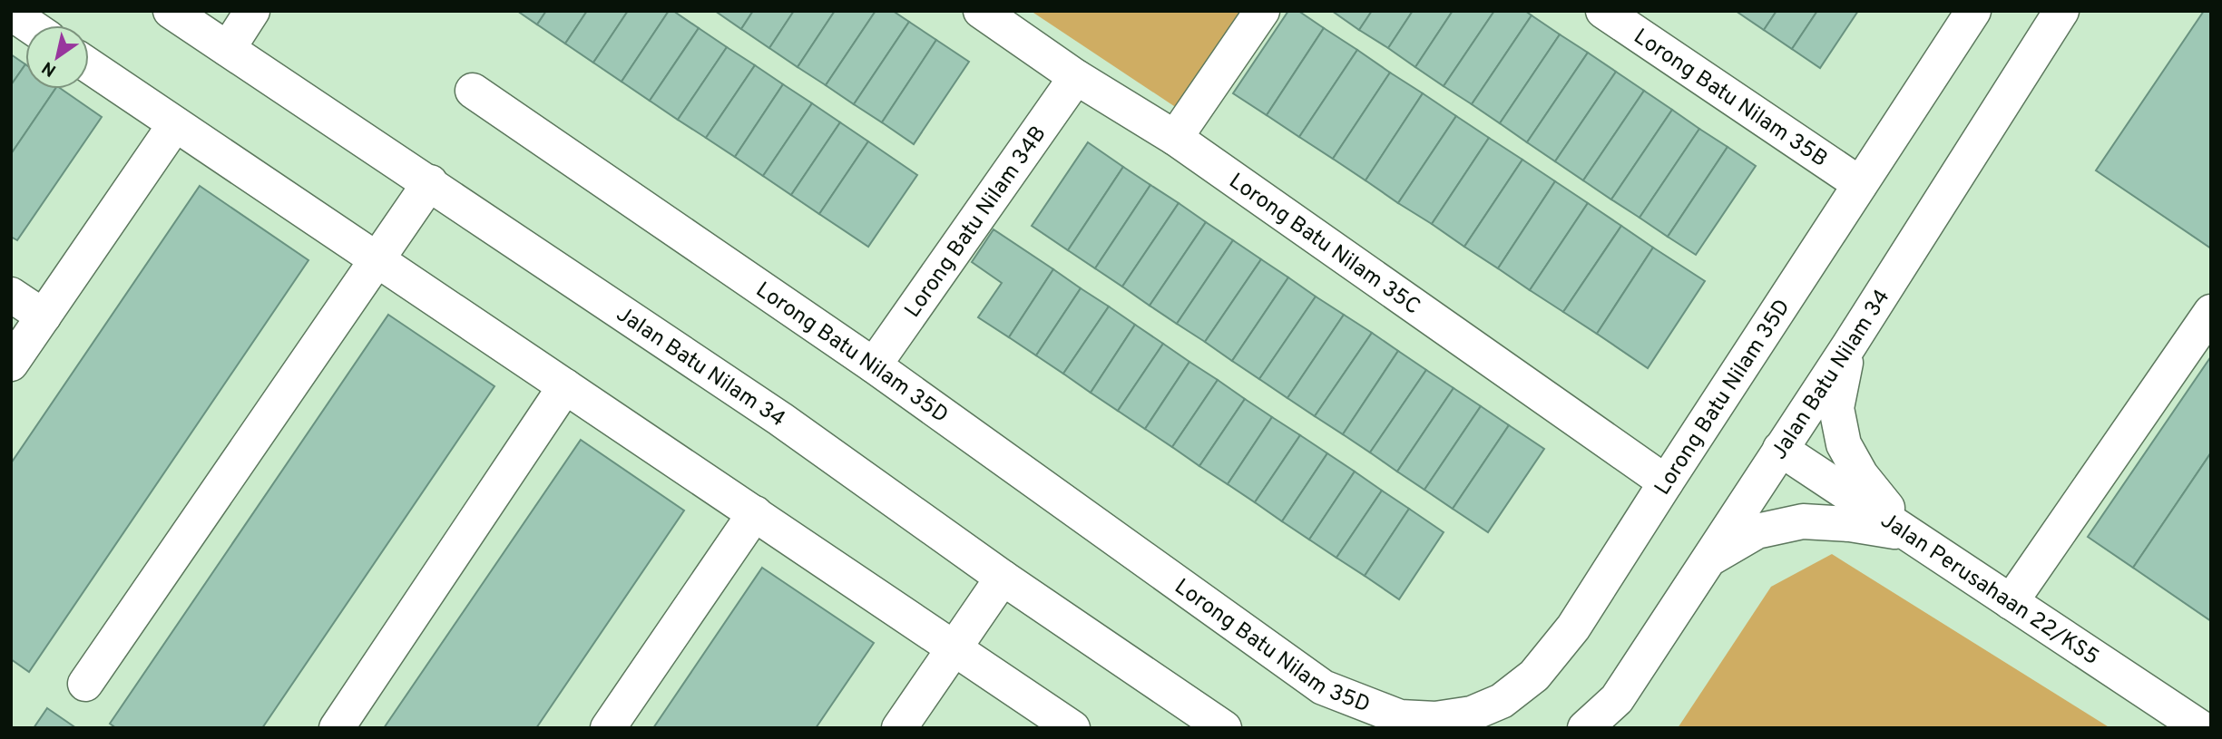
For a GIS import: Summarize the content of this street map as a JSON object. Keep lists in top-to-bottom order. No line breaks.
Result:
{"streets":{"street":["Lorong Batu Nilam 35B","Lorong Batu Nilam 34B","Lorong Batu Nilam 35C","Lorong Batu Nilam 35D","Jalan Batu Nilam 34","Jalan Perusahaan 22/KS5"]},"crossings":[["Lorong Batu Nilam 35B","Lorong Batu Nilam 35D"],["Lorong Batu Nilam 34B","Lorong Batu Nilam 35C"],["Lorong Batu Nilam 34B","Lorong Batu Nilam 35D"],["Lorong Batu Nilam 35C","Lorong Batu Nilam 35D"],["Jalan Batu Nilam 34","Jalan Perusahaan 22/KS5"]],"north":"bottom left"}
